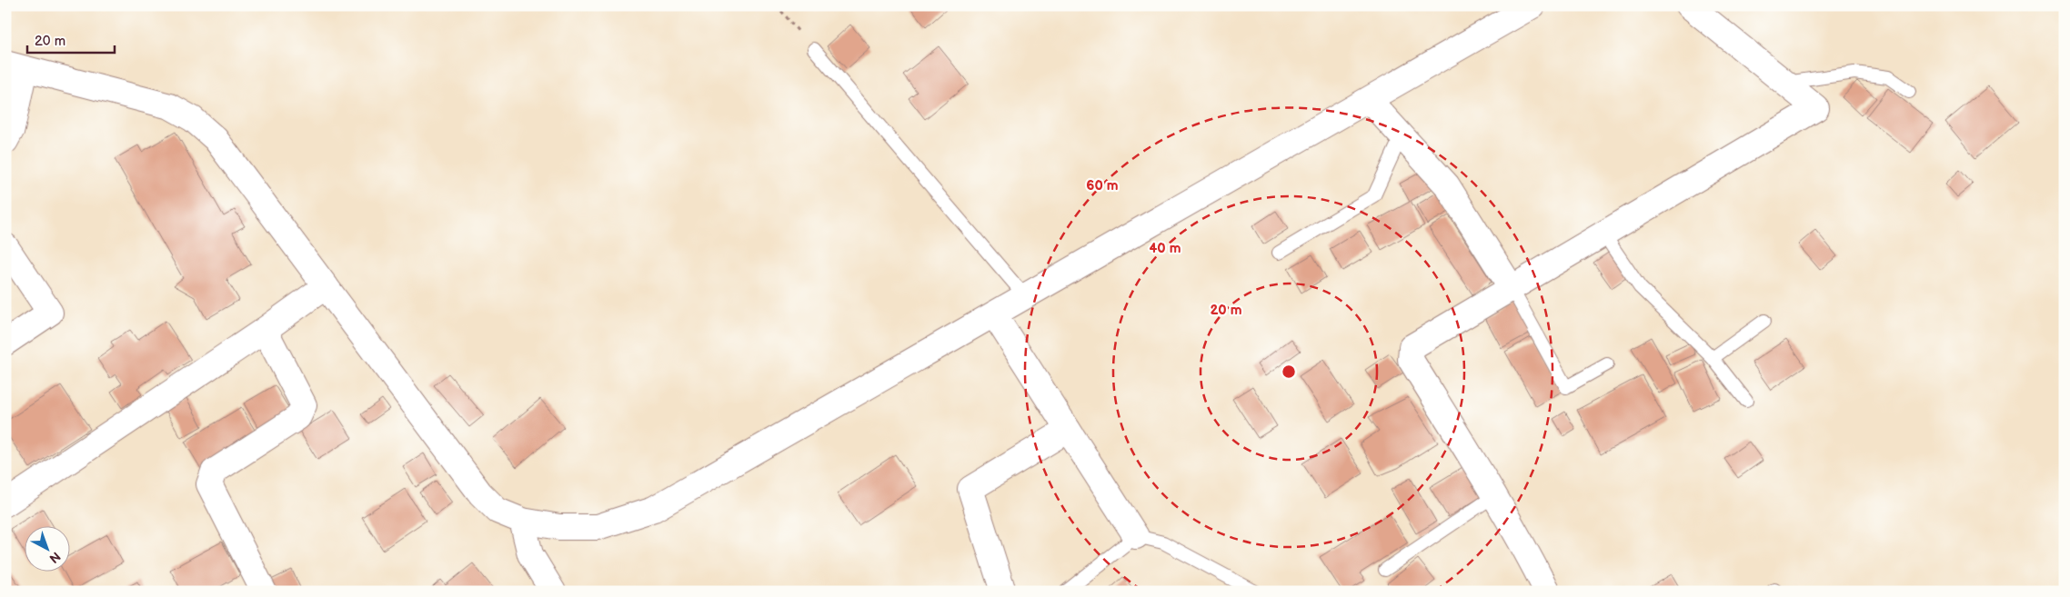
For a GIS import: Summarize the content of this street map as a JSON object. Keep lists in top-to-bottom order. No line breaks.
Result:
{"scale_bar":"20 m","north":"bottom right","rings":["60 m","40 m","20 m"]}
